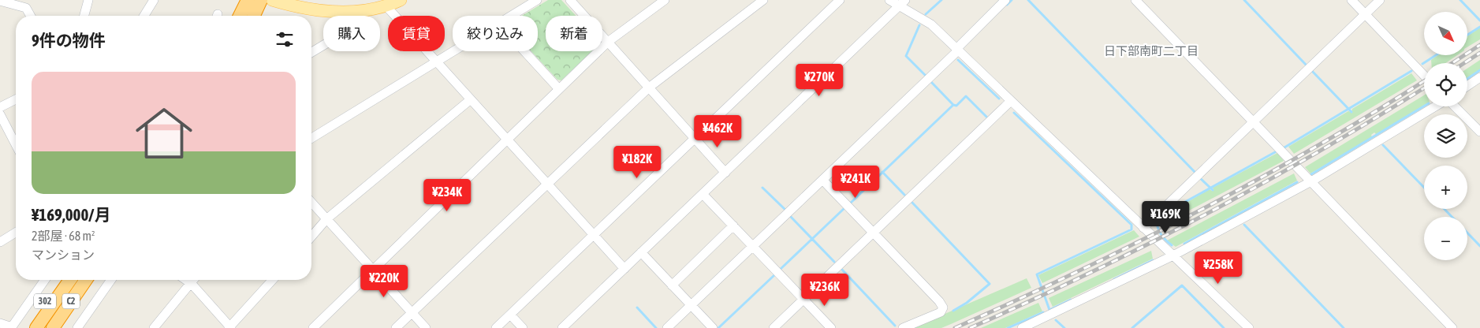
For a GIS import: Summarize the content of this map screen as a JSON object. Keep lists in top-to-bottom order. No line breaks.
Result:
{"streets":{"highway":["302","C2"]},"districts":["日下部南町二丁目"],"north":"bottom right","page":{"map_buttons":["+","−"],"chip":["購入","賃貸","絞り込み","新着"],"heading":"9件の物件","list":[{"name":"¥169,000/月","note":"2部屋 · 68 m² · マンション"}],"price":["¥270K","¥462K","¥182K","¥241K","¥234K","¥169K","¥258K","¥220K","¥236K"]}}
